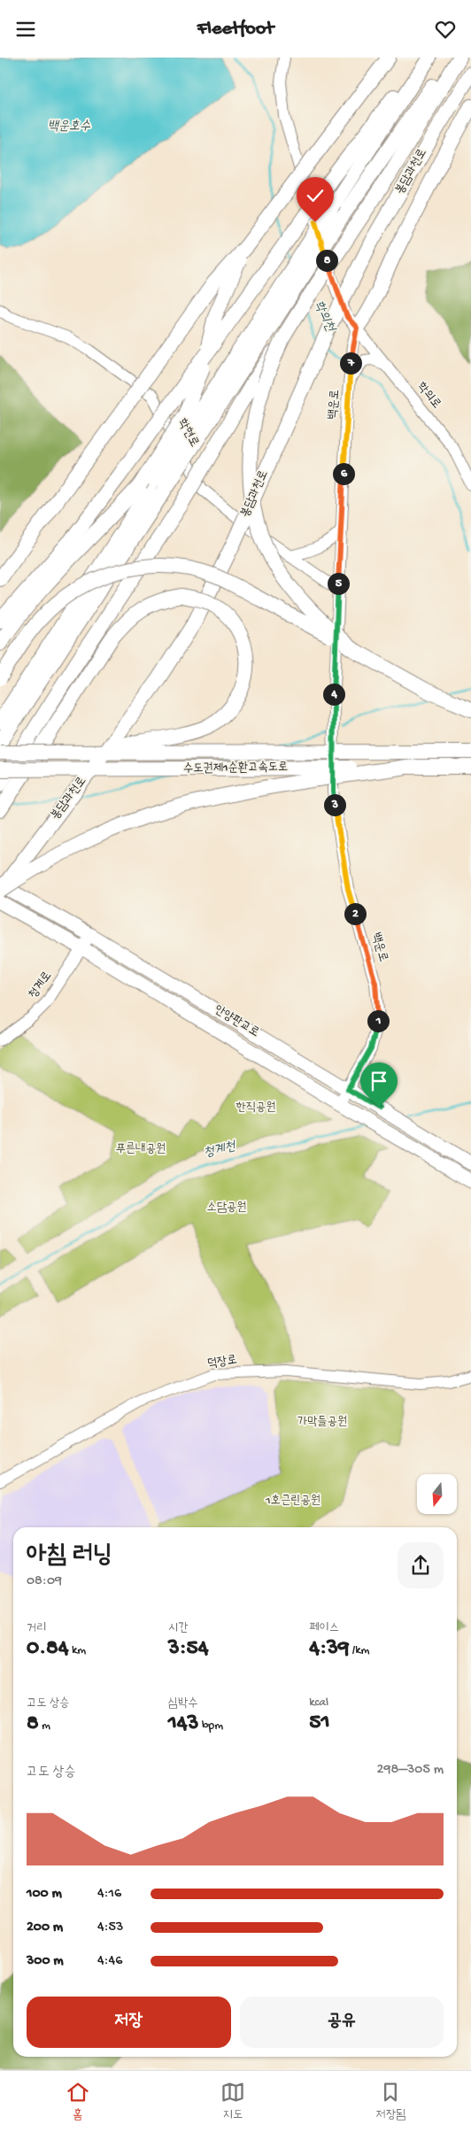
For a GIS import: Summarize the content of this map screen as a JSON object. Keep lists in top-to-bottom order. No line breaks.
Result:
{"streets":{"highway":["봉담과천로","수도권제1순환고속도로"],"main road":["안양판교로"],"street":["학의로","백운로","학현로","청계로","덕장로"]},"crossings":[["학의로","백운로"],["백운로","학현로"],["백운로","안양판교로"],["청계로","안양판교로"]],"water":["백운호수","학의천","청계천"],"parks":["한직공원","푸른내공원","소담공원","가막들공원","1호근린공원"],"north":"bottom","page":{"header":"Fleetfoot","pins":["8","7","6","5","4","3","2","1"],"heading":["아침 러닝","08:09"],"stats":[["거리","0.84 km"],["시간","3:54"],["페이스","4:39 /km"],["고도 상승","8 m"],["심박수","143 bpm"],["kcal","51"]],"chart":["고도 상승","298–305 m"],"list":[{"name":"100 m","note":"4:16"},{"name":"200 m","note":"4:53"},{"name":"300 m","note":"4:46"}],"buttons":["저장","공유"],"tabs":["홈","지도","저장됨"]}}
